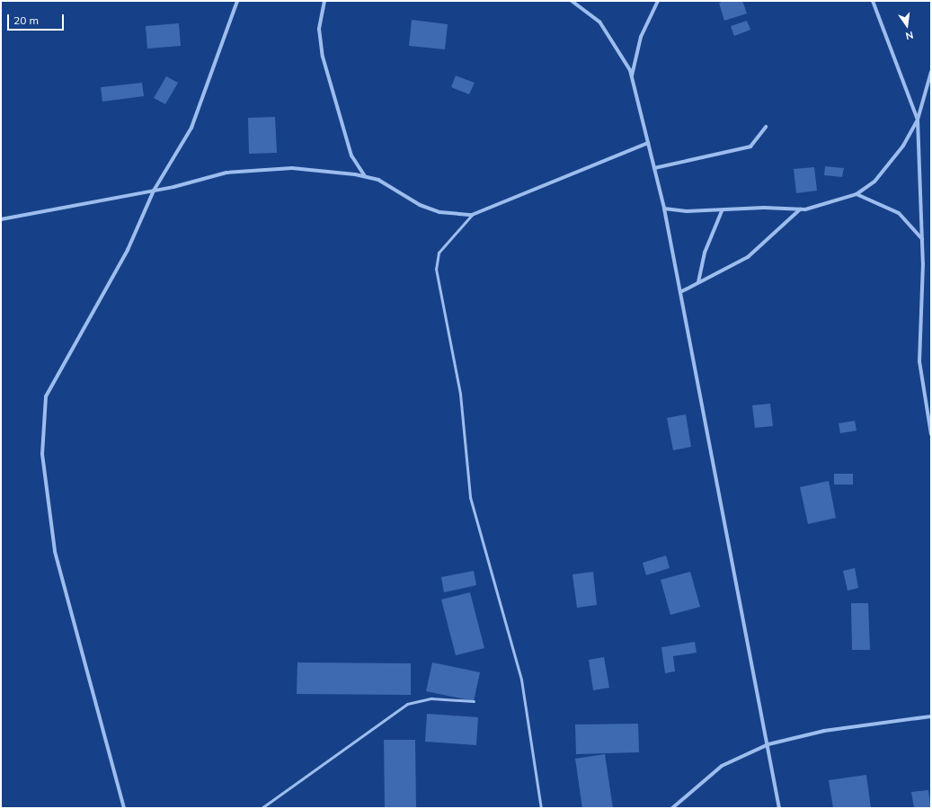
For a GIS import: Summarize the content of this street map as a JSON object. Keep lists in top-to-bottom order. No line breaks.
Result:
{"scale_bar":"20 m","north":"bottom"}
